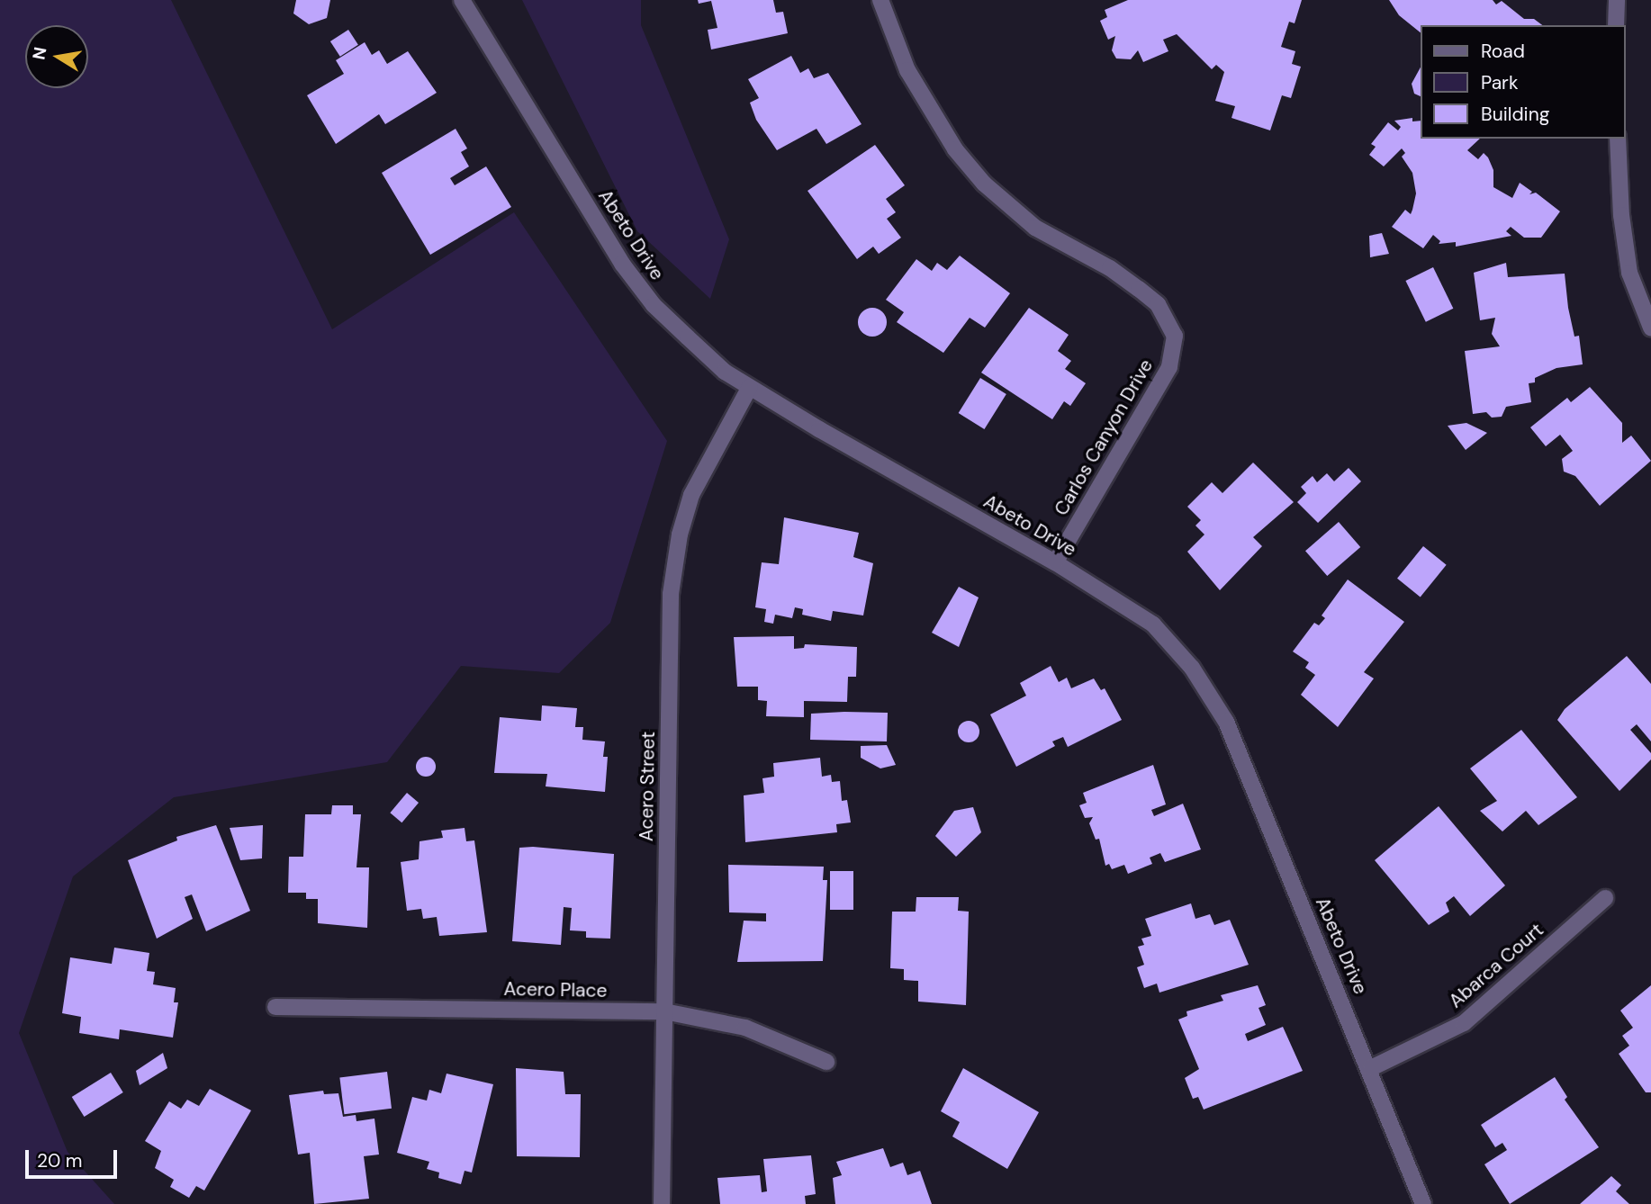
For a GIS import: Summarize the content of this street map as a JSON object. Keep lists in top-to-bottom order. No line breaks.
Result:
{"streets":{"street":["Abeto Drive","Carlos Canyon Drive","Acero Street","Abarca Court","Acero Place"]},"crossings":[["Abeto Drive","Carlos Canyon Drive"],["Abeto Drive","Acero Street"],["Abeto Drive","Abarca Court"],["Acero Street","Acero Place"]],"legend":["Road","Park","Building"],"scale_bar":"20 m","north":"left"}
